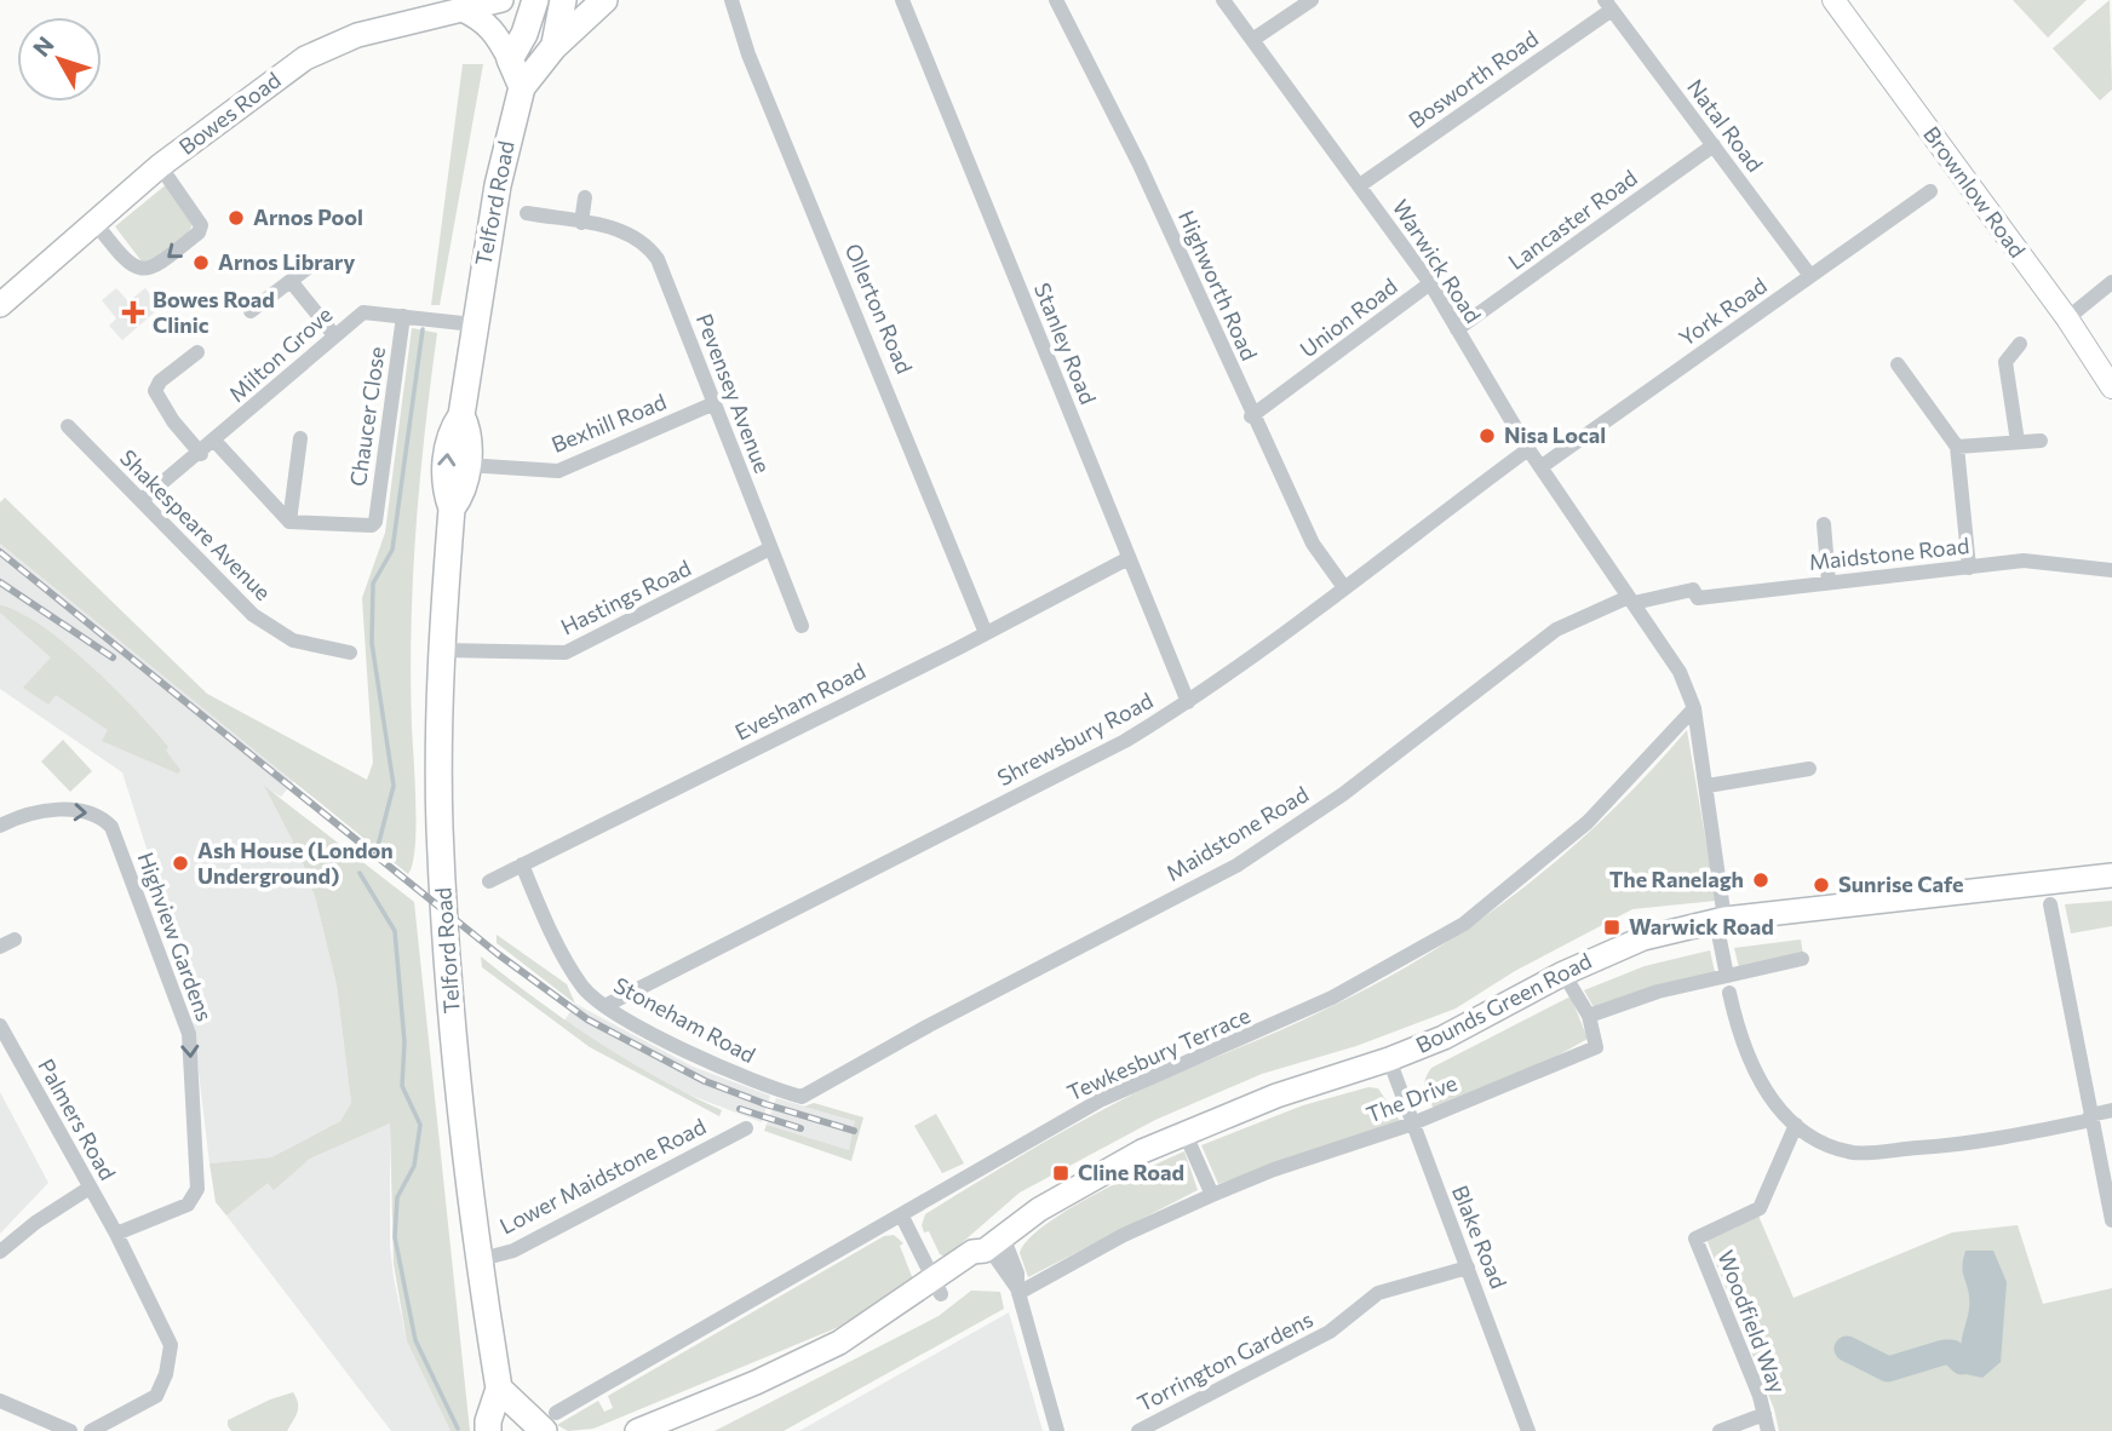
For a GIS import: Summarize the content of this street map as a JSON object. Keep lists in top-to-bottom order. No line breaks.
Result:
{"streets":{"highway":["Telford Road"],"main road":["Bowes Road","Brownlow Road","Bounds Green Road"],"street":["Bosworth Road","Natal Road","Lancaster Road","Warwick Road","Highworth Road","Ollerton Road","York Road","Union Road","Stanley Road","Milton Grove","Pevensey Avenue","Chaucer Close","Bexhill Road","Shakespeare Avenue","Maidstone Road","Hastings Road","Evesham Road","Shrewsbury Road","Highview Gardens","Stoneham Road","Tewkesbury Terrace","The Drive","Palmers Road","Lower Maidstone Road","Blake Road","Woodfield Way","Torrington Gardens"]},"crossings":[["Bosworth Road","Natal Road"],["Bosworth Road","Warwick Road"],["Natal Road","Lancaster Road"],["Natal Road","York Road"],["Telford Road","Milton Grove"],["Telford Road","Bexhill Road"],["Telford Road","Hastings Road"],["Telford Road","Lower Maidstone Road"],["Lancaster Road","Warwick Road"],["Warwick Road","York Road"],["Warwick Road","Union Road"],["Warwick Road","Maidstone Road"],["Warwick Road","Shrewsbury Road"],["Warwick Road","Tewkesbury Terrace"],["Highworth Road","Union Road"],["Highworth Road","Shrewsbury Road"],["Ollerton Road","Evesham Road"],["Stanley Road","Evesham Road"],["Stanley Road","Shrewsbury Road"],["Milton Grove","Chaucer Close"],["Milton Grove","Shakespeare Avenue"],["Pevensey Avenue","Bexhill Road"],["Pevensey Avenue","Hastings Road"],["Maidstone Road","Stoneham Road"],["Evesham Road","Stoneham Road"],["Shrewsbury Road","Stoneham Road"],["Highview Gardens","Palmers Road"],["Bounds Green Road","Blake Road"],["The Drive","Blake Road"],["Blake Road","Torrington Gardens"]],"places":{"other":["Arnos Pool","Arnos Library","Nisa Local","Ash House (London Underground)","The Ranelagh","Sunrise Cafe"],"health":["Bowes Road Clinic"],"transit":["Warwick Road","Cline Road"]},"north":"top left"}
